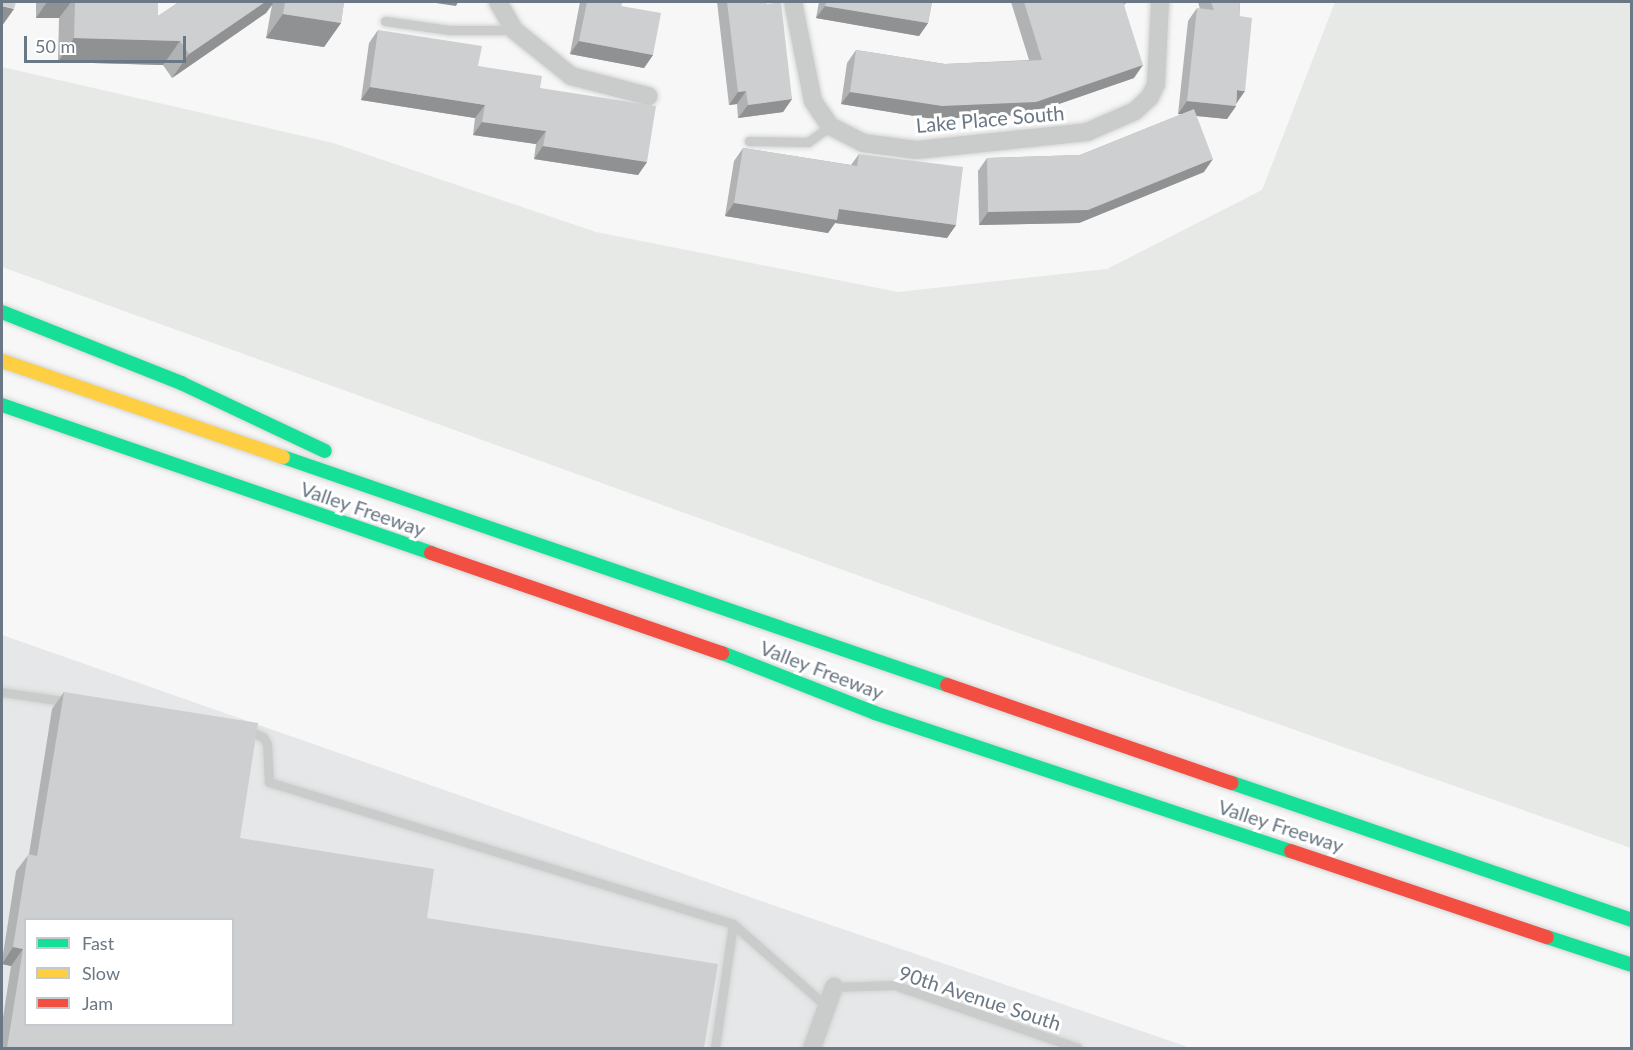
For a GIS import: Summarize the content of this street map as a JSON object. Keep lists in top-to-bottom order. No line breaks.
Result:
{"streets":{"highway":["Valley Freeway"],"street":["Lake Place South"],"lane":["90th Avenue South"]},"legend":["Fast","Slow","Jam"],"scale_bar":"50 m"}
